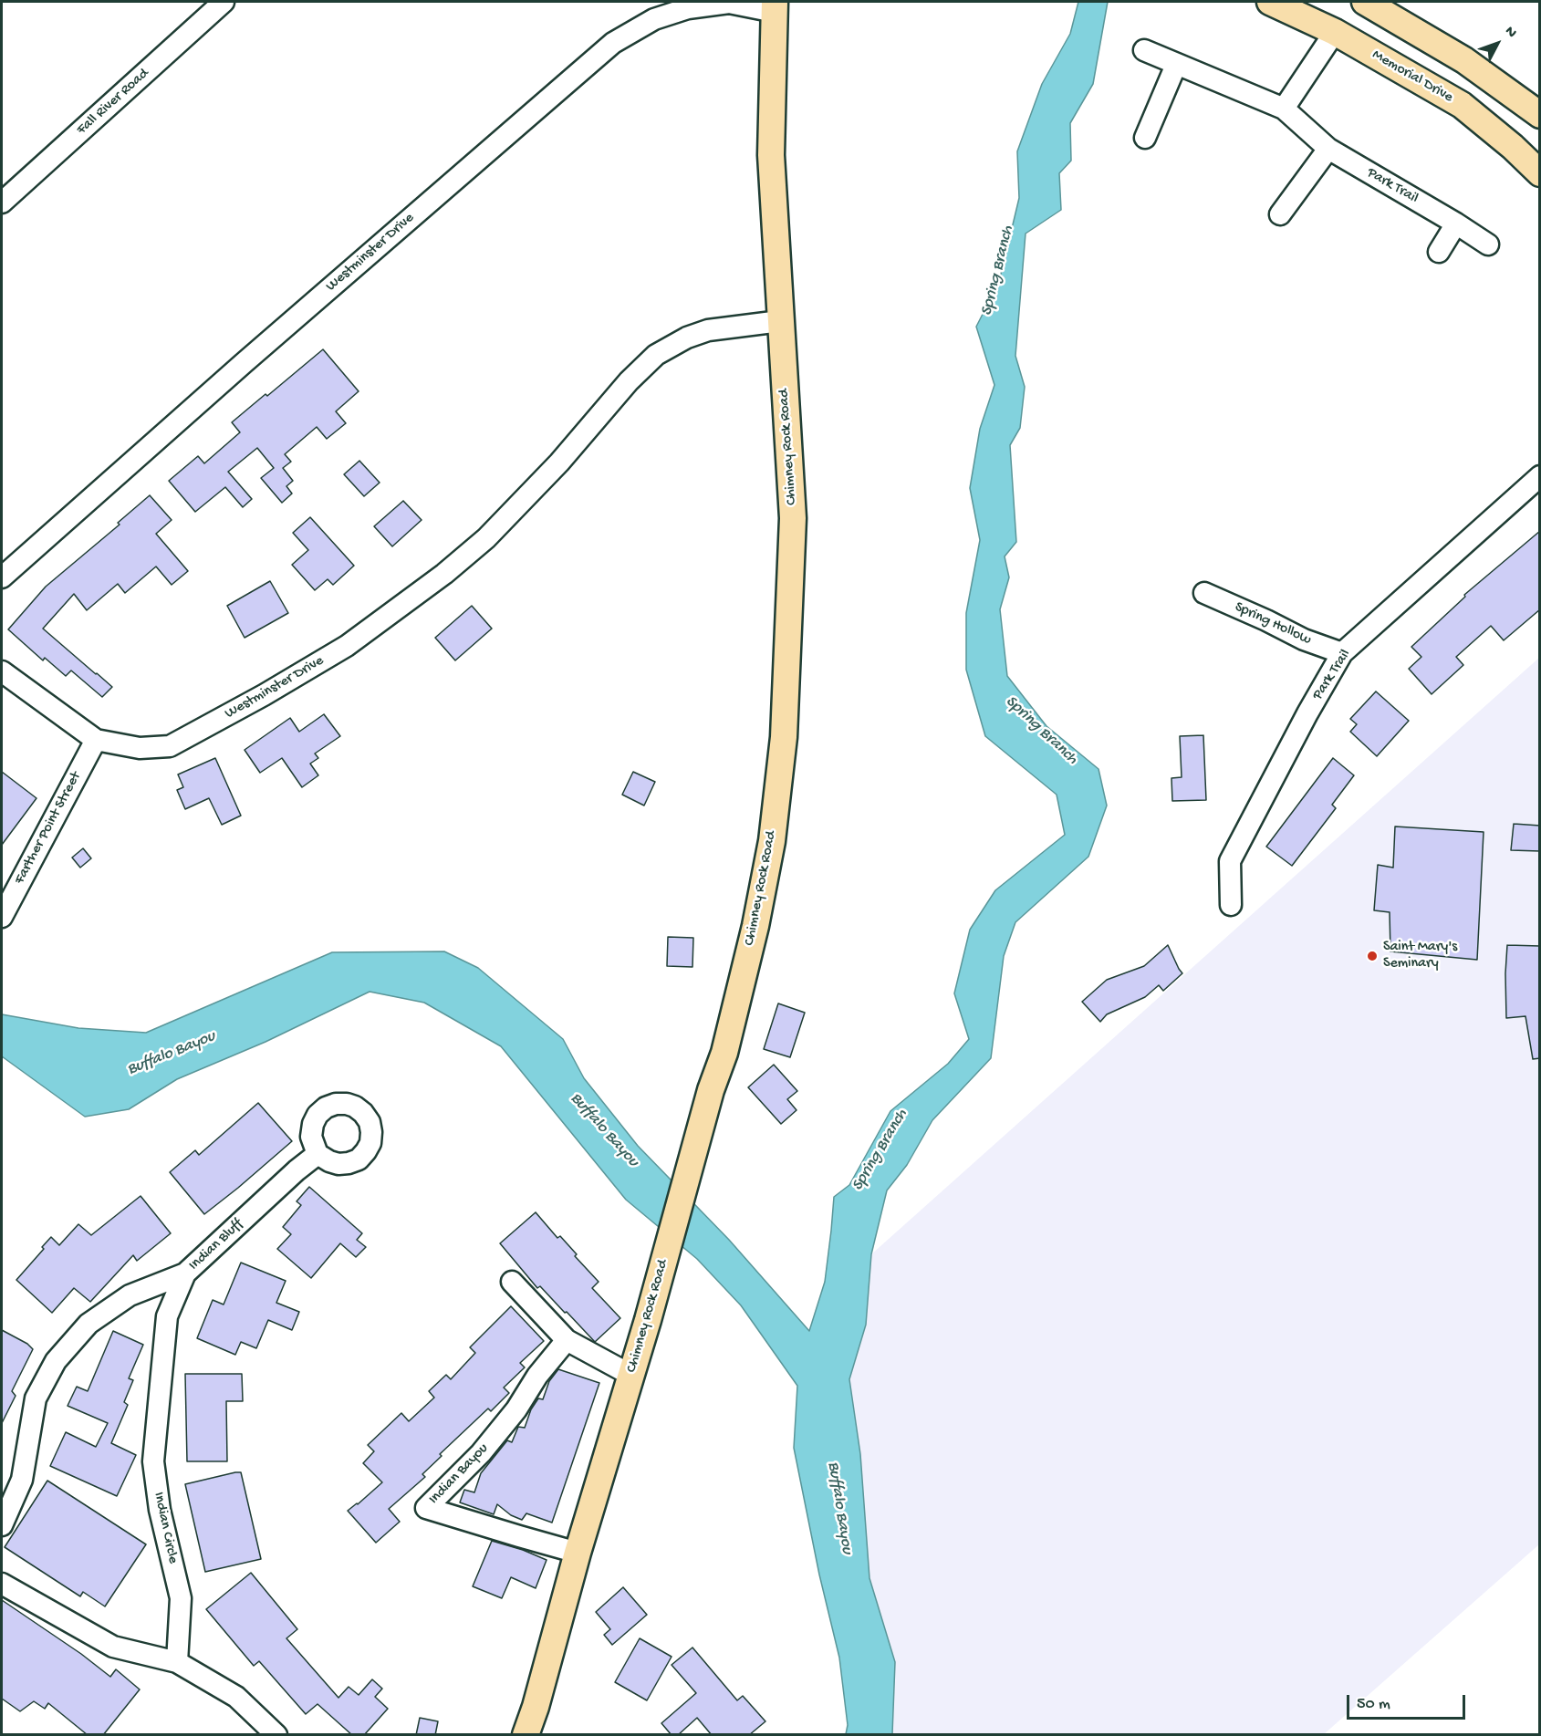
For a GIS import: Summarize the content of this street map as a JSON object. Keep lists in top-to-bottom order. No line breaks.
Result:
{"streets":{"main road":["Memorial Drive","Chimney Rock Road"],"street":["Fall River Road","Park Trail","Westminster Drive","Spring Hollow","Farther Point Street","Indian Bluff","Indian Bayou","Indian Circle"]},"crossings":[["Park Trail","Spring Hollow"],["Westminster Drive","Chimney Rock Road"],["Westminster Drive","Farther Point Street"],["Chimney Rock Road","Indian Bayou"],["Indian Bluff","Indian Circle"]],"water":["Spring Branch","Buffalo Bayou"],"places":["Saint Mary's Seminary"],"scale_bar":"50 m","north":"top right"}
